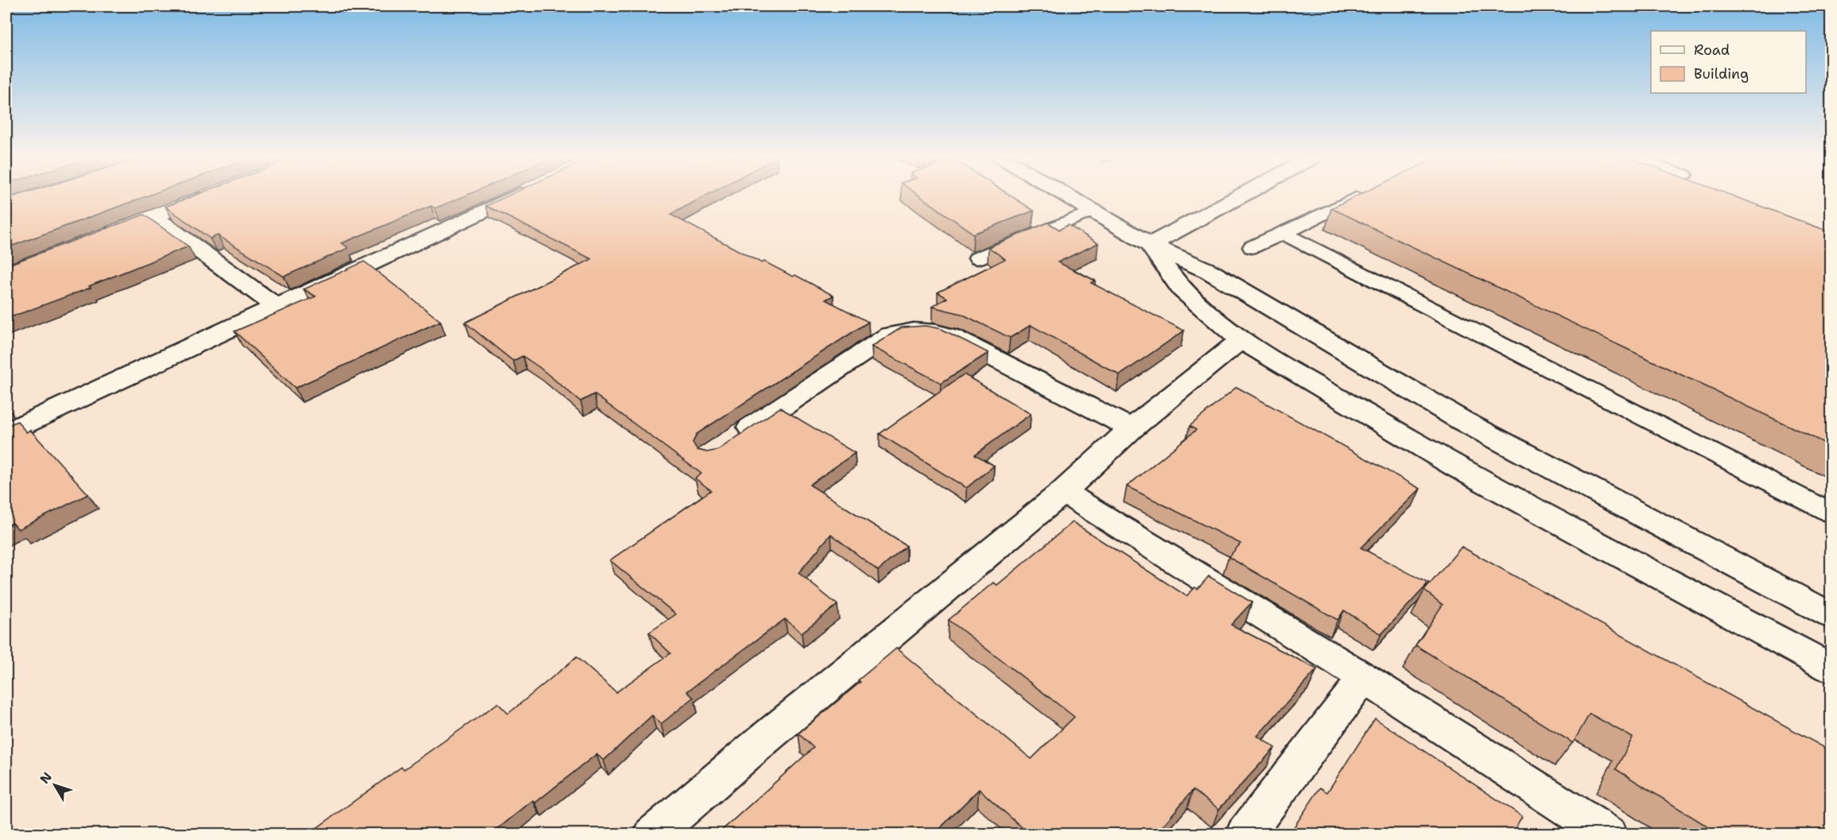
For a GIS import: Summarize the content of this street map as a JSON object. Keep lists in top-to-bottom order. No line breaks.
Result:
{"legend":["Road","Building"],"north":"top left"}
